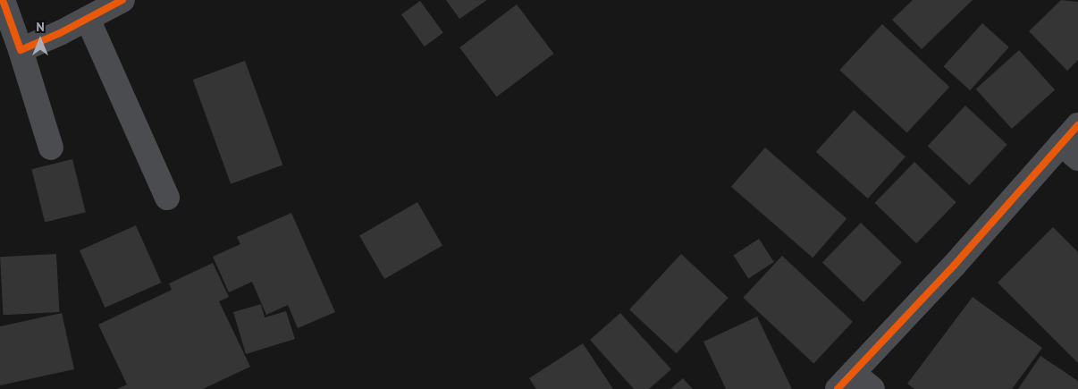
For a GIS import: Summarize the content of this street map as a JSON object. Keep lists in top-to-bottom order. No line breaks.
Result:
{"north":"top"}
